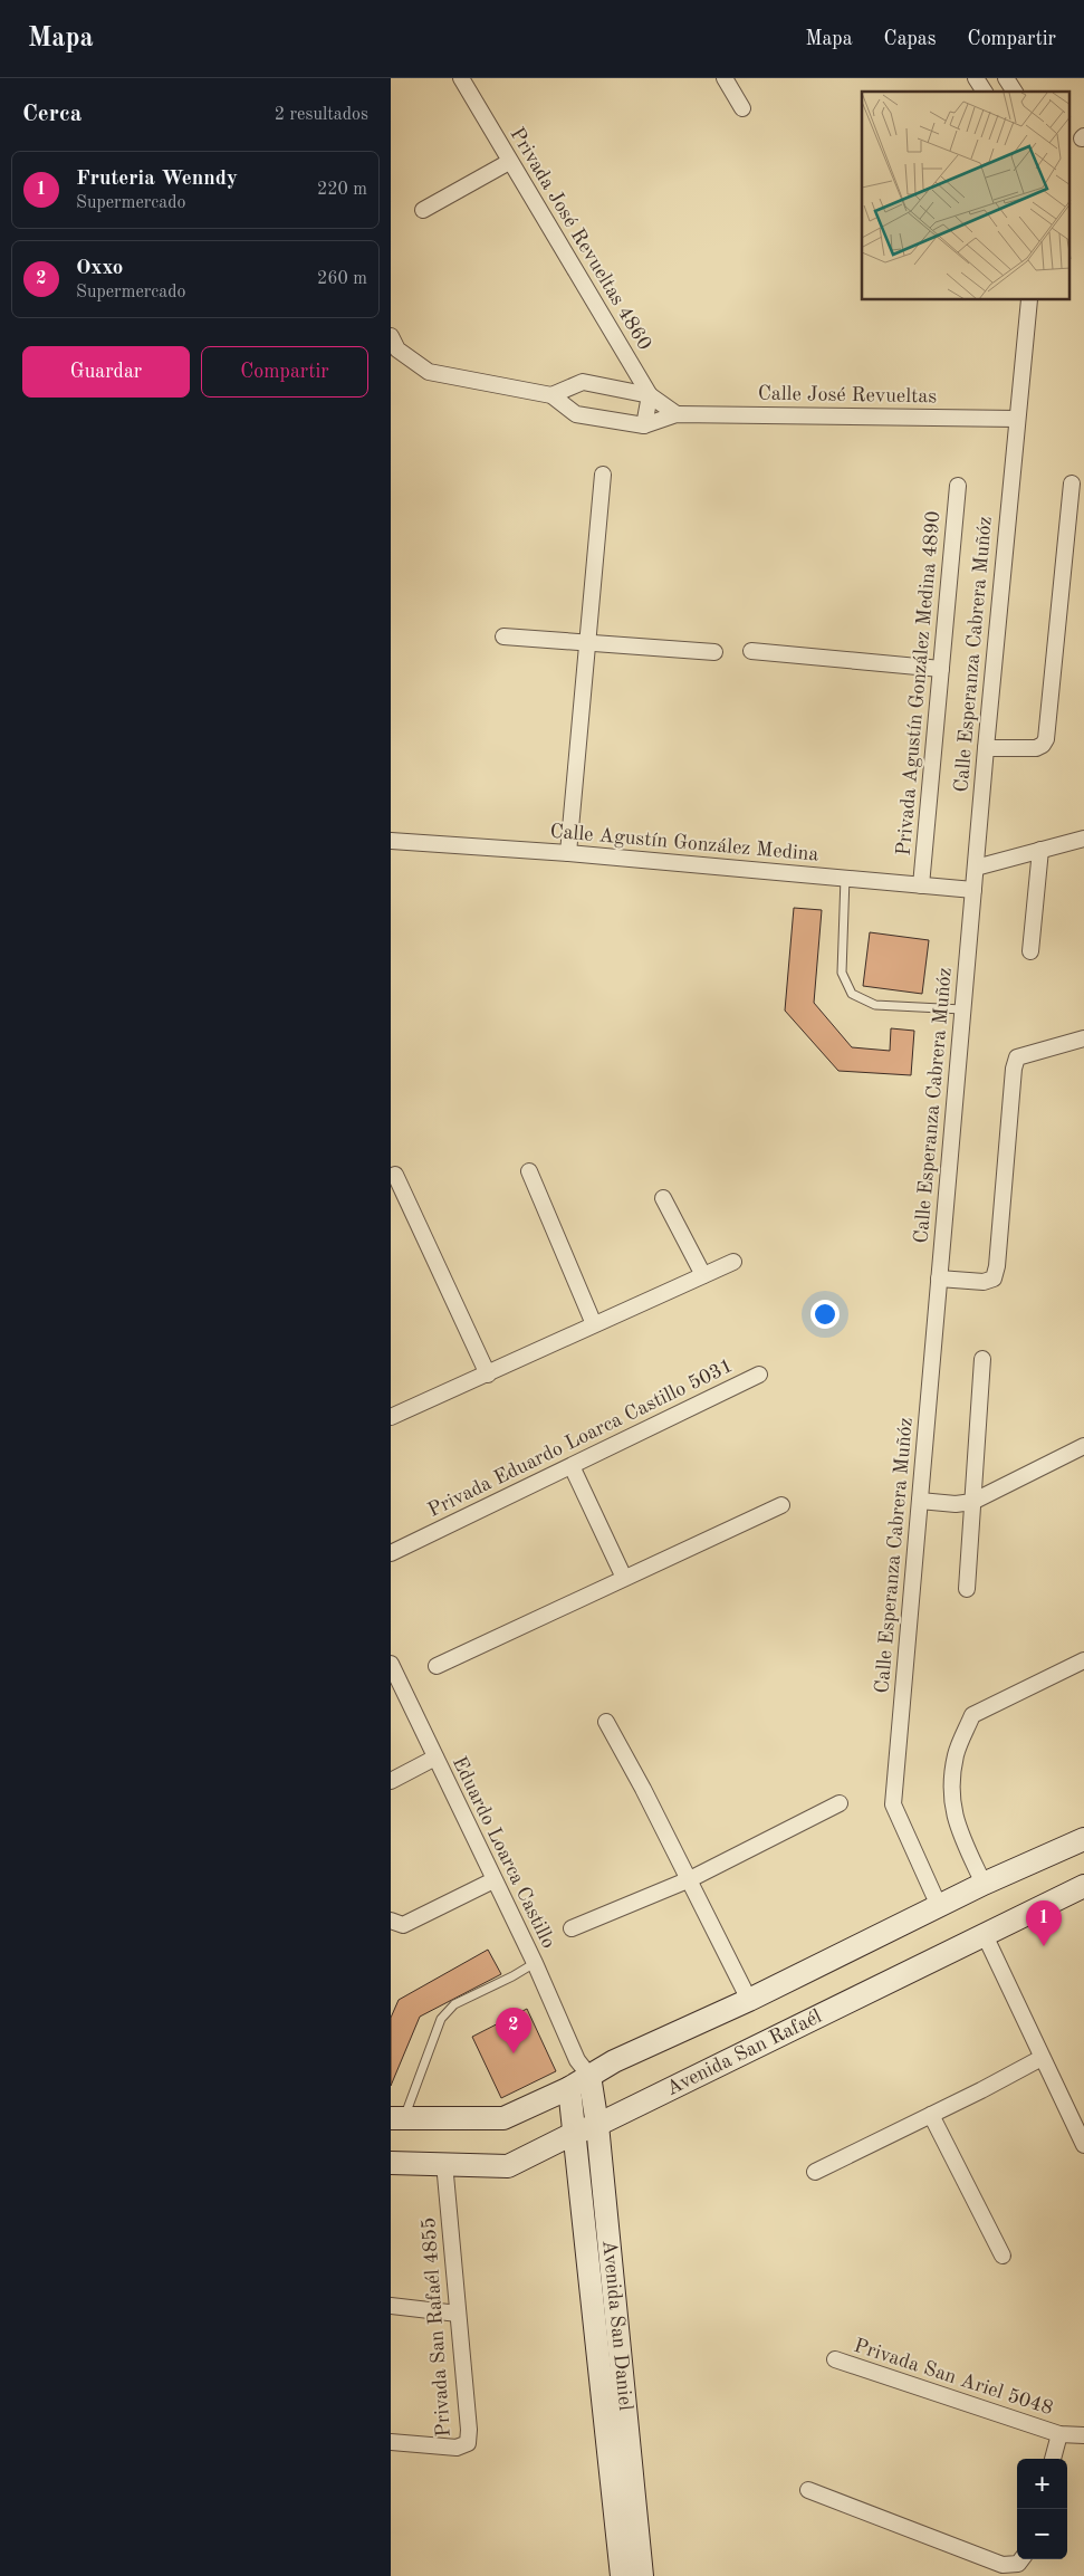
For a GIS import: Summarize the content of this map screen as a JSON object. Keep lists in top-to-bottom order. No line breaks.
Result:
{"streets":{"main road":["Avenida San Rafaél","Avenida San Daniel"],"street":["Privada José Revueltas 4860","Calle José Revueltas","Calle Esperanza Cabrera Muñóz","Privada Agustín González Medina 4890","Calle Agustín González Medina","Privada Eduardo Loarca Castillo 5031","Eduardo Loarca Castillo","Privada San Rafaél 4855","Privada San Ariel 5048"]},"crossings":[["Calle José Revueltas","Calle Esperanza Cabrera Muñóz"],["Calle Esperanza Cabrera Muñóz","Calle Agustín González Medina"],["Privada Agustín González Medina 4890","Calle Agustín González Medina"],["Eduardo Loarca Castillo","Avenida San Daniel"],["Avenida San Rafaél","Avenida San Daniel"],["Avenida San Rafaél","Privada San Rafaél 4855"]],"page":{"header":"Mapa","nav":["Mapa","Capas","Compartir"],"heading":["Cerca","2 resultados"],"list":[{"mark":"1","name":"Fruteria Wenndy","note":"Supermercado","value":"220 m"},{"mark":"2","name":"Oxxo","note":"Supermercado","value":"260 m"}],"buttons":["Guardar","Compartir"],"pins":["1","2"],"map_buttons":["+","−"]}}
